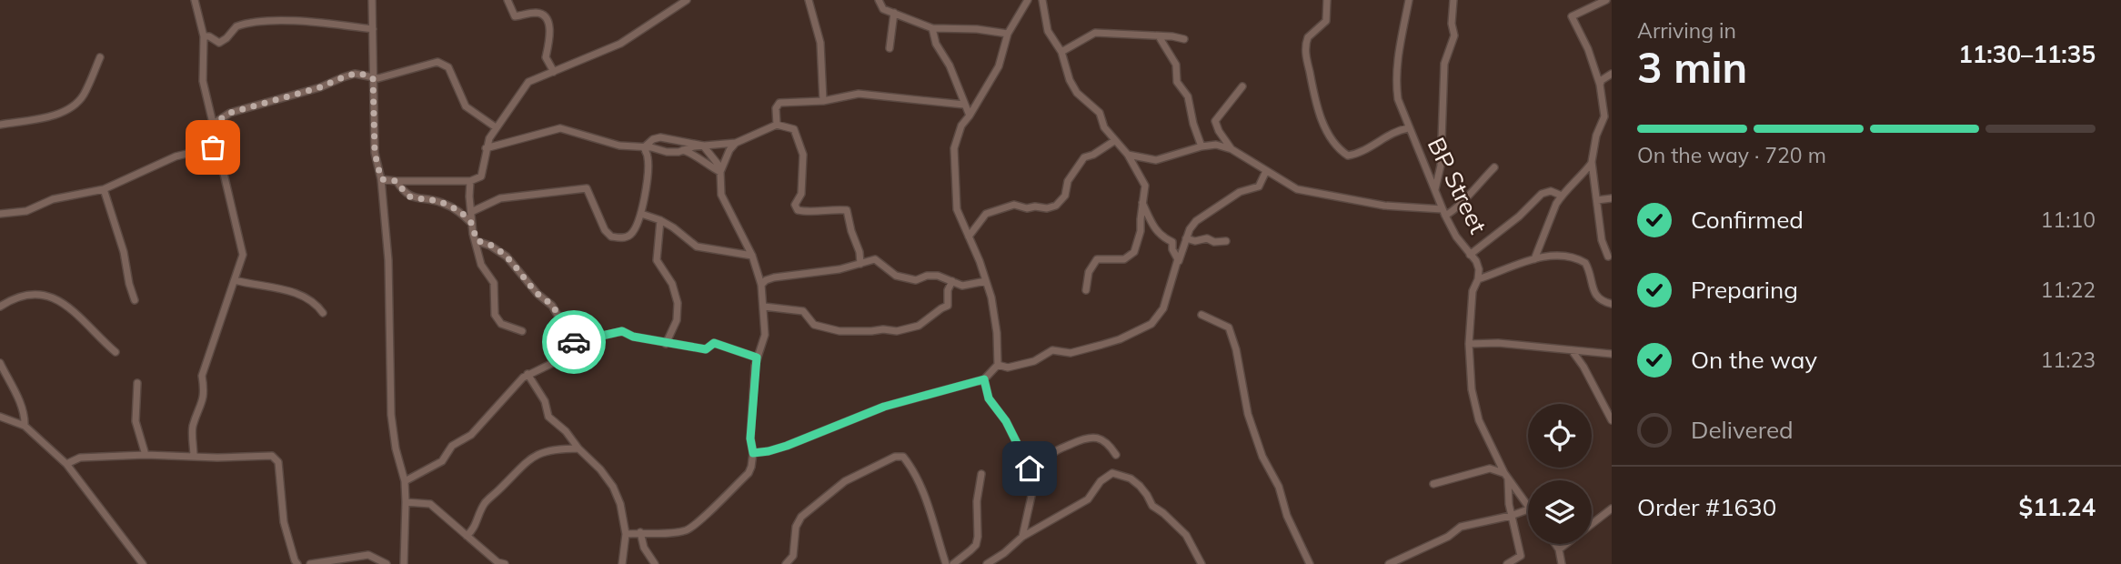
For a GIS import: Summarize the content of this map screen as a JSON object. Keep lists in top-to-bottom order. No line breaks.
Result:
{"streets":{"street":["BP Street"]},"page":{"heading":["3 min","Arriving in","11:30–11:35"],"panel":["Order #1630","$11.24"],"bar":"On the way · 720 m","list":[["Confirmed","11:10"],["Preparing","11:22"],["On the way","11:23"],"Delivered"]}}
